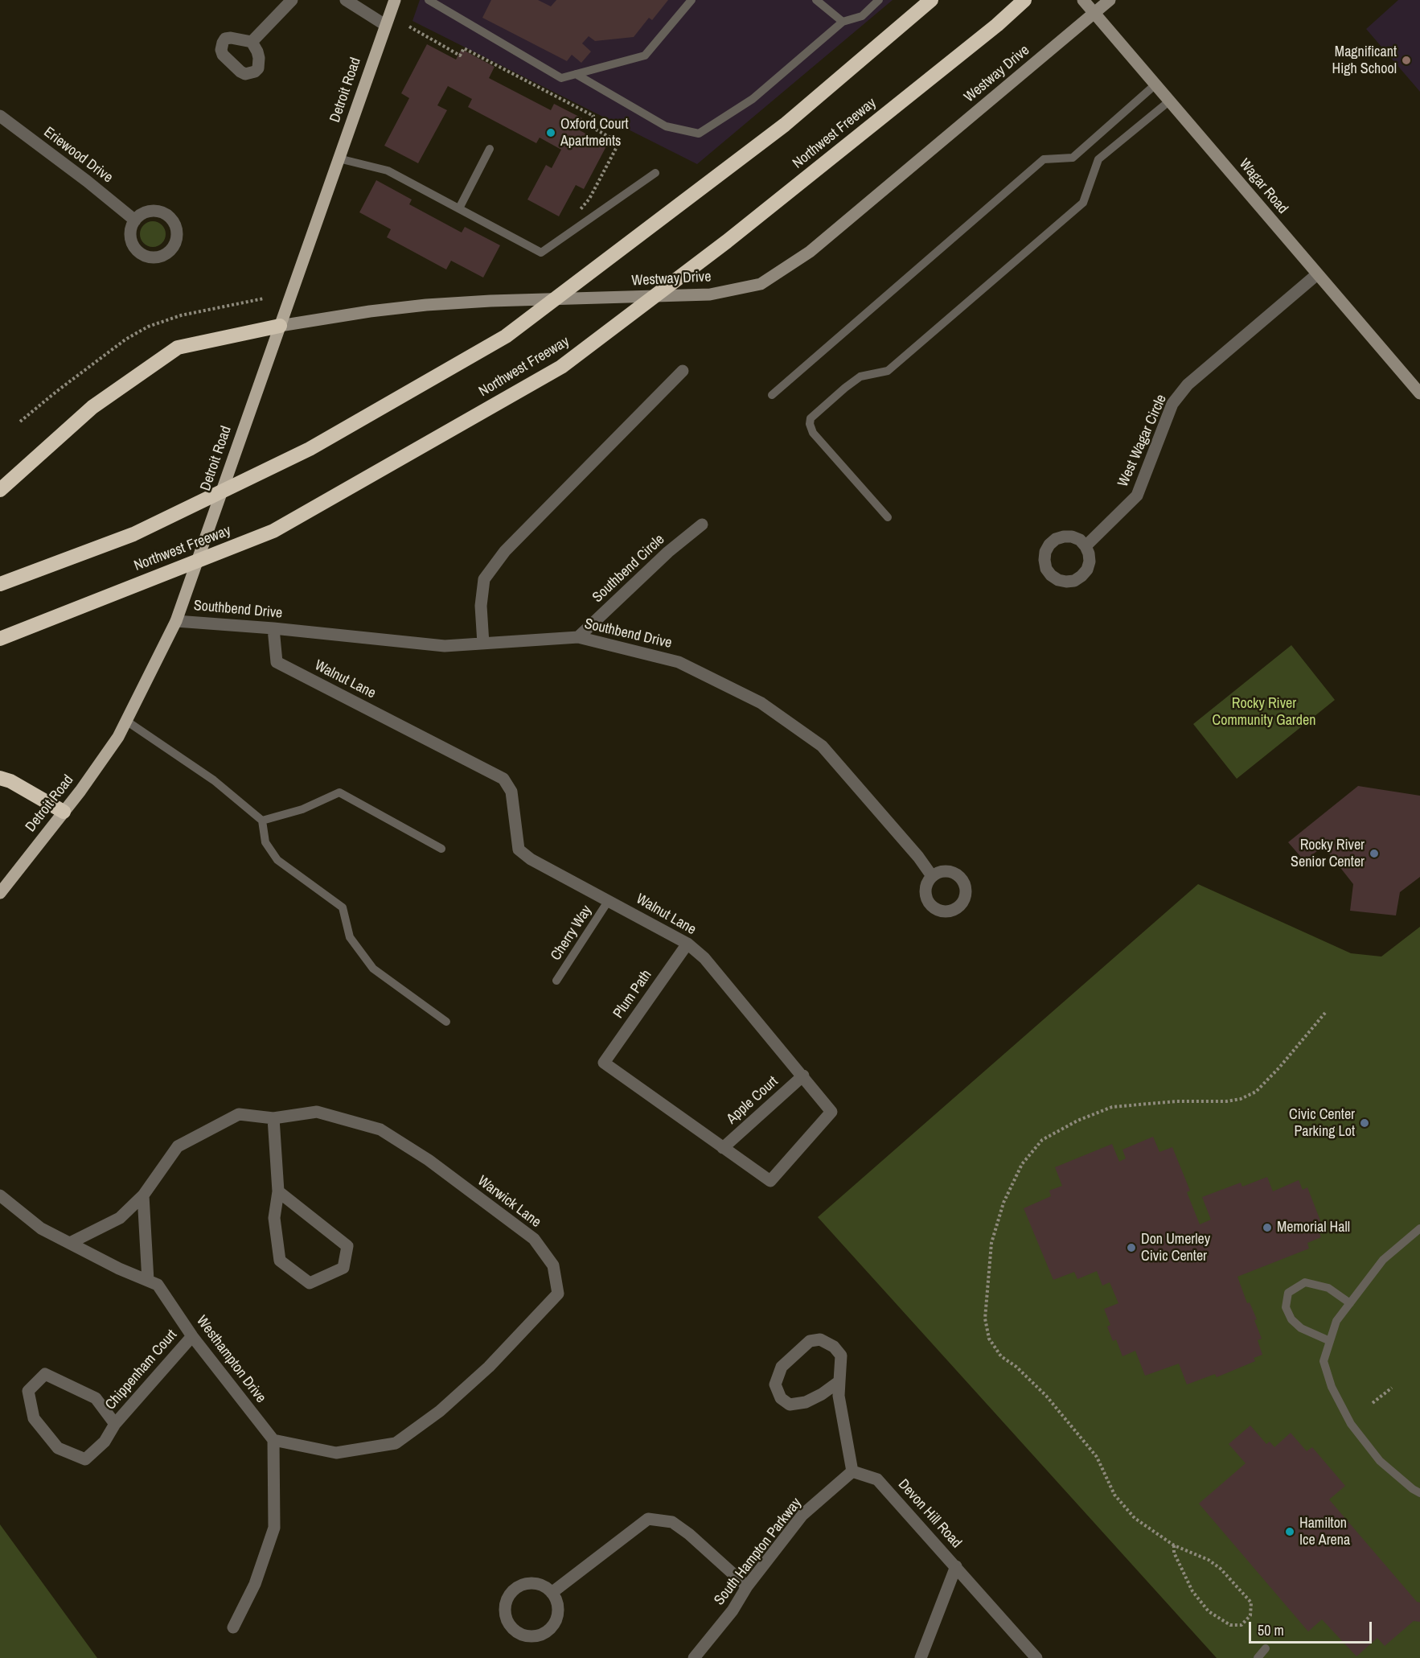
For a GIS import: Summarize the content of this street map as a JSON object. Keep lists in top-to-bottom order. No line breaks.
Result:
{"streets":{"highway":["Northwest Freeway"],"main road":["Westway Drive","Detroit Road","Wagar Road"],"street":["Eriewood Drive","West Wagar Circle","Southbend Circle","Southbend Drive","Walnut Lane","Plum Path","Apple Court","Warwick Lane","Westhampton Drive","Chippenham Court","Devon Hill Road","South Hampton Parkway"],"lane":["Cherry Way"]},"crossings":[["Westway Drive","Detroit Road"],["Westway Drive","Wagar Road"],["Detroit Road","Southbend Drive"],["Wagar Road","West Wagar Circle"],["Southbend Circle","Southbend Drive"],["Southbend Drive","Walnut Lane"],["Walnut Lane","Cherry Way"],["Walnut Lane","Plum Path"],["Walnut Lane","Apple Court"],["Warwick Lane","Westhampton Drive"],["Westhampton Drive","Chippenham Court"],["Devon Hill Road","South Hampton Parkway"]],"parks":["Rocky River Community Garden"],"places":["Magnificant High School","Oxford Court Apartments","Rocky River Senior Center","Civic Center Parking Lot","Memorial Hall","Don Umerley Civic Center","Hamilton Ice Arena"],"scale_bar":"50 m"}
